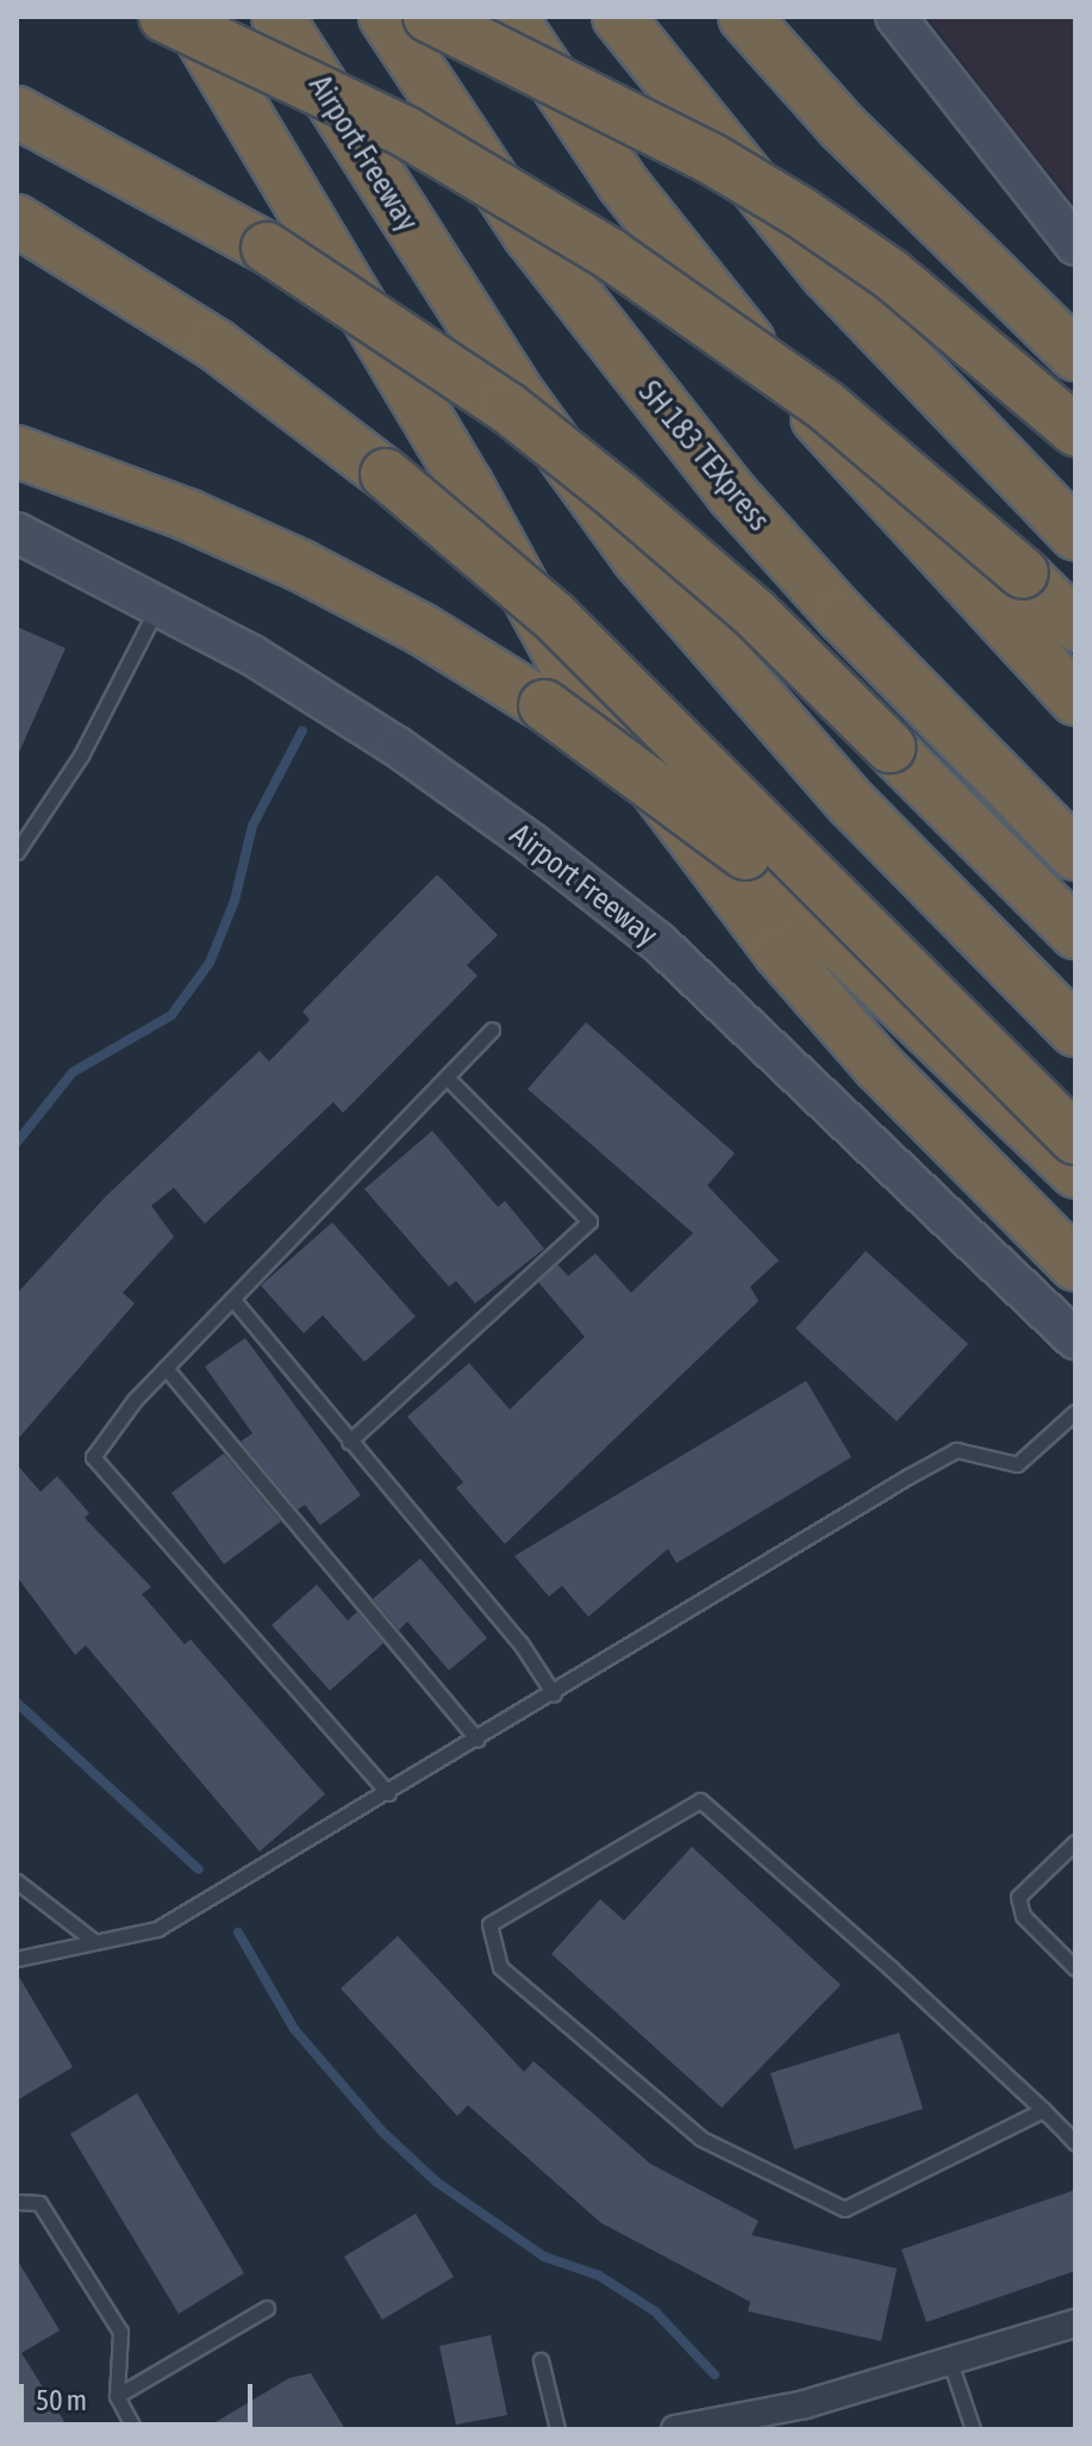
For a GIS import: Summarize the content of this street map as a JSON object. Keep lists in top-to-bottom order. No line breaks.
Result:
{"streets":{"highway":["Airport Freeway","SH 183 TEXpress"]},"scale_bar":"50 m"}
